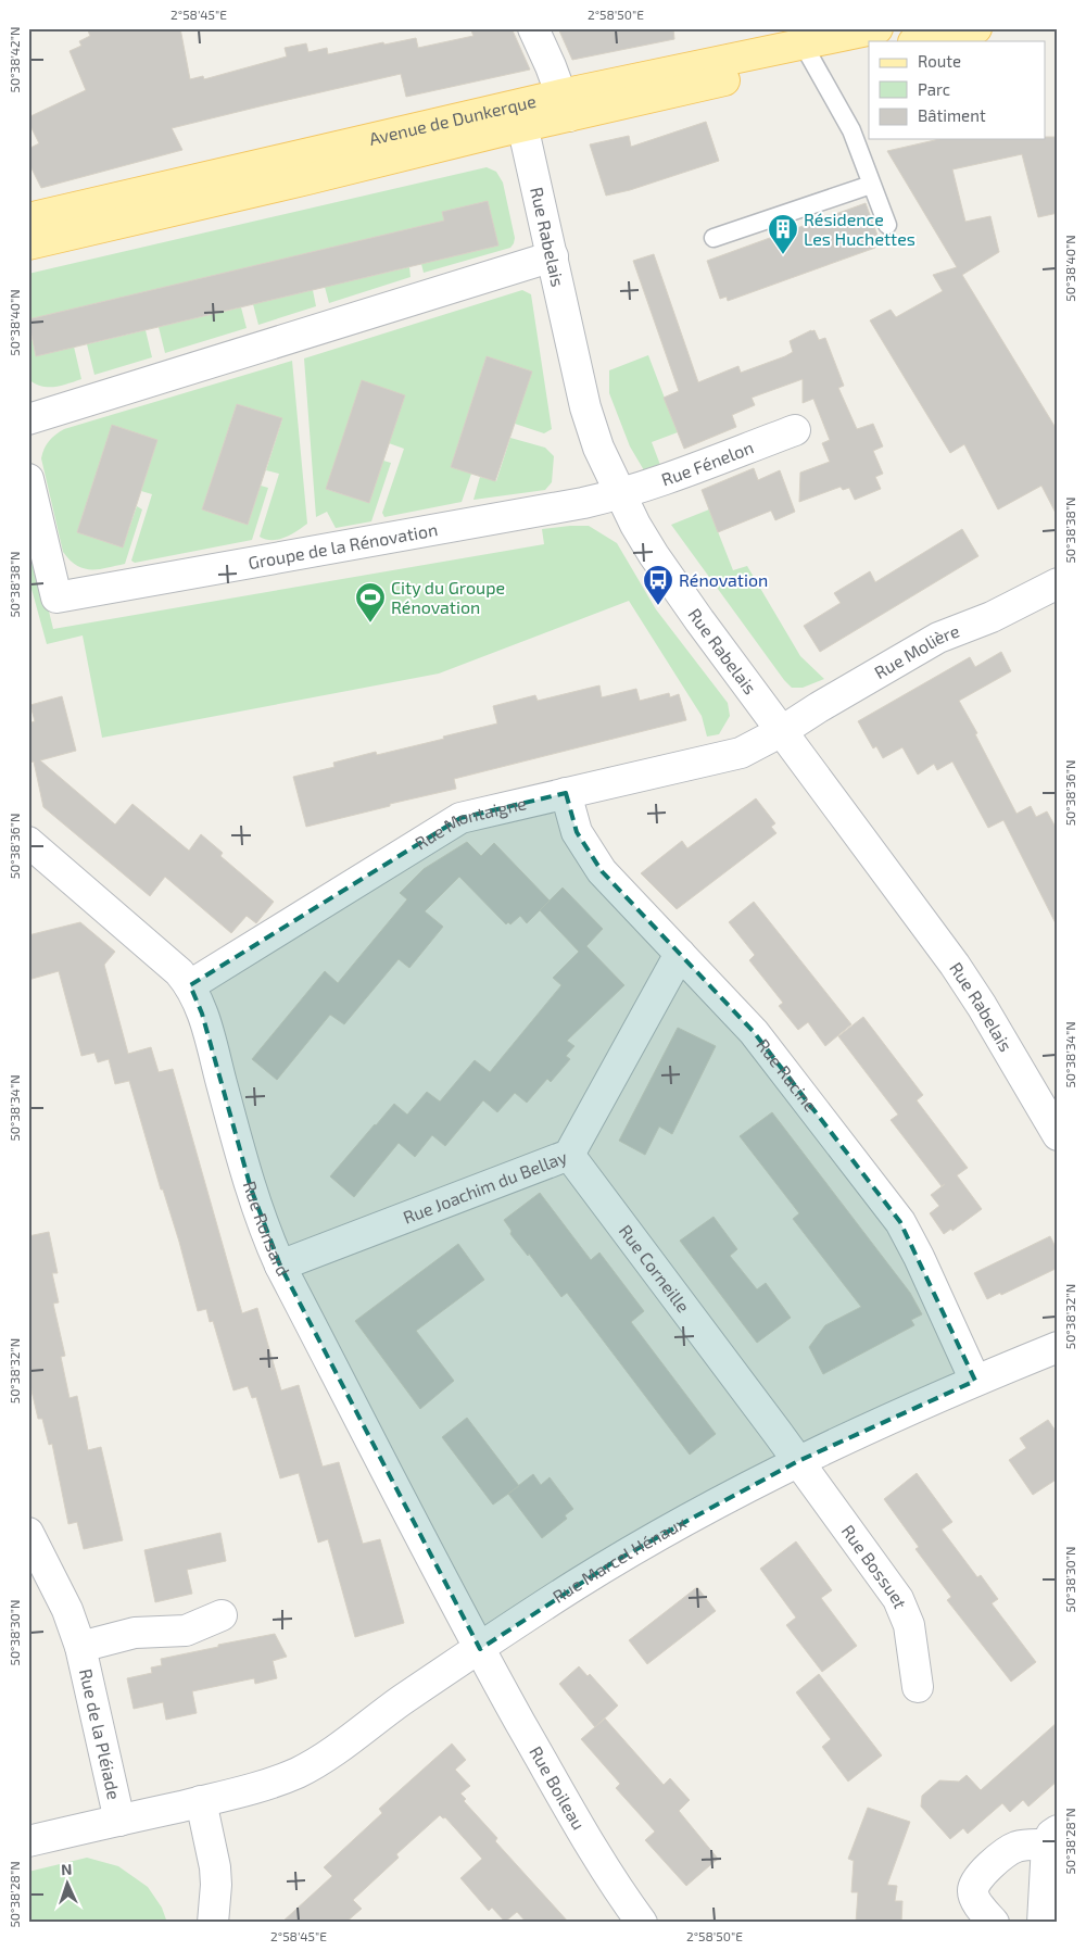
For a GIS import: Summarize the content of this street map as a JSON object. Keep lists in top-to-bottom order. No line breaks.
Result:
{"streets":{"main road":["Avenue de Dunkerque"],"street":["Rue Rabelais","Rue Fénelon","Groupe de la Rénovation","Rue Molière","Rue Montaigne","Rue Racine","Rue Joachim du Bellay","Rue Ronsard","Rue Corneille","Rue Marcel Hénaux","Rue Bossuet","Rue de la Pléiade","Rue Boileau"]},"crossings":[["Avenue de Dunkerque","Rue Rabelais"],["Rue Rabelais","Rue Fénelon"],["Rue Rabelais","Groupe de la Rénovation"],["Rue Rabelais","Rue Molière"],["Rue Rabelais","Rue Montaigne"],["Rue Fénelon","Groupe de la Rénovation"],["Rue Molière","Rue Montaigne"],["Rue Montaigne","Rue Racine"],["Rue Montaigne","Rue Ronsard"],["Rue Racine","Rue Joachim du Bellay"],["Rue Racine","Rue Marcel Hénaux"],["Rue Joachim du Bellay","Rue Ronsard"],["Rue Joachim du Bellay","Rue Corneille"],["Rue Ronsard","Rue Marcel Hénaux"],["Rue Ronsard","Rue Boileau"],["Rue Corneille","Rue Marcel Hénaux"],["Rue Corneille","Rue Bossuet"],["Rue Marcel Hénaux","Rue Bossuet"],["Rue Marcel Hénaux","Rue de la Pléiade"],["Rue Marcel Hénaux","Rue Boileau"]],"places":{"building":["Résidence Les Huchettes"],"bus stop":["Rénovation"],"sports":["City du Groupe Rénovation"]},"legend":["Route","Parc","Bâtiment"],"north":"top","coordinates":["2°58'45\"E","2°58'50\"E","50°38'42\"N","50°38'40\"N","50°38'38\"N","50°38'36\"N","50°38'34\"N","50°38'32\"N","50°38'30\"N","50°38'28\"N"]}
